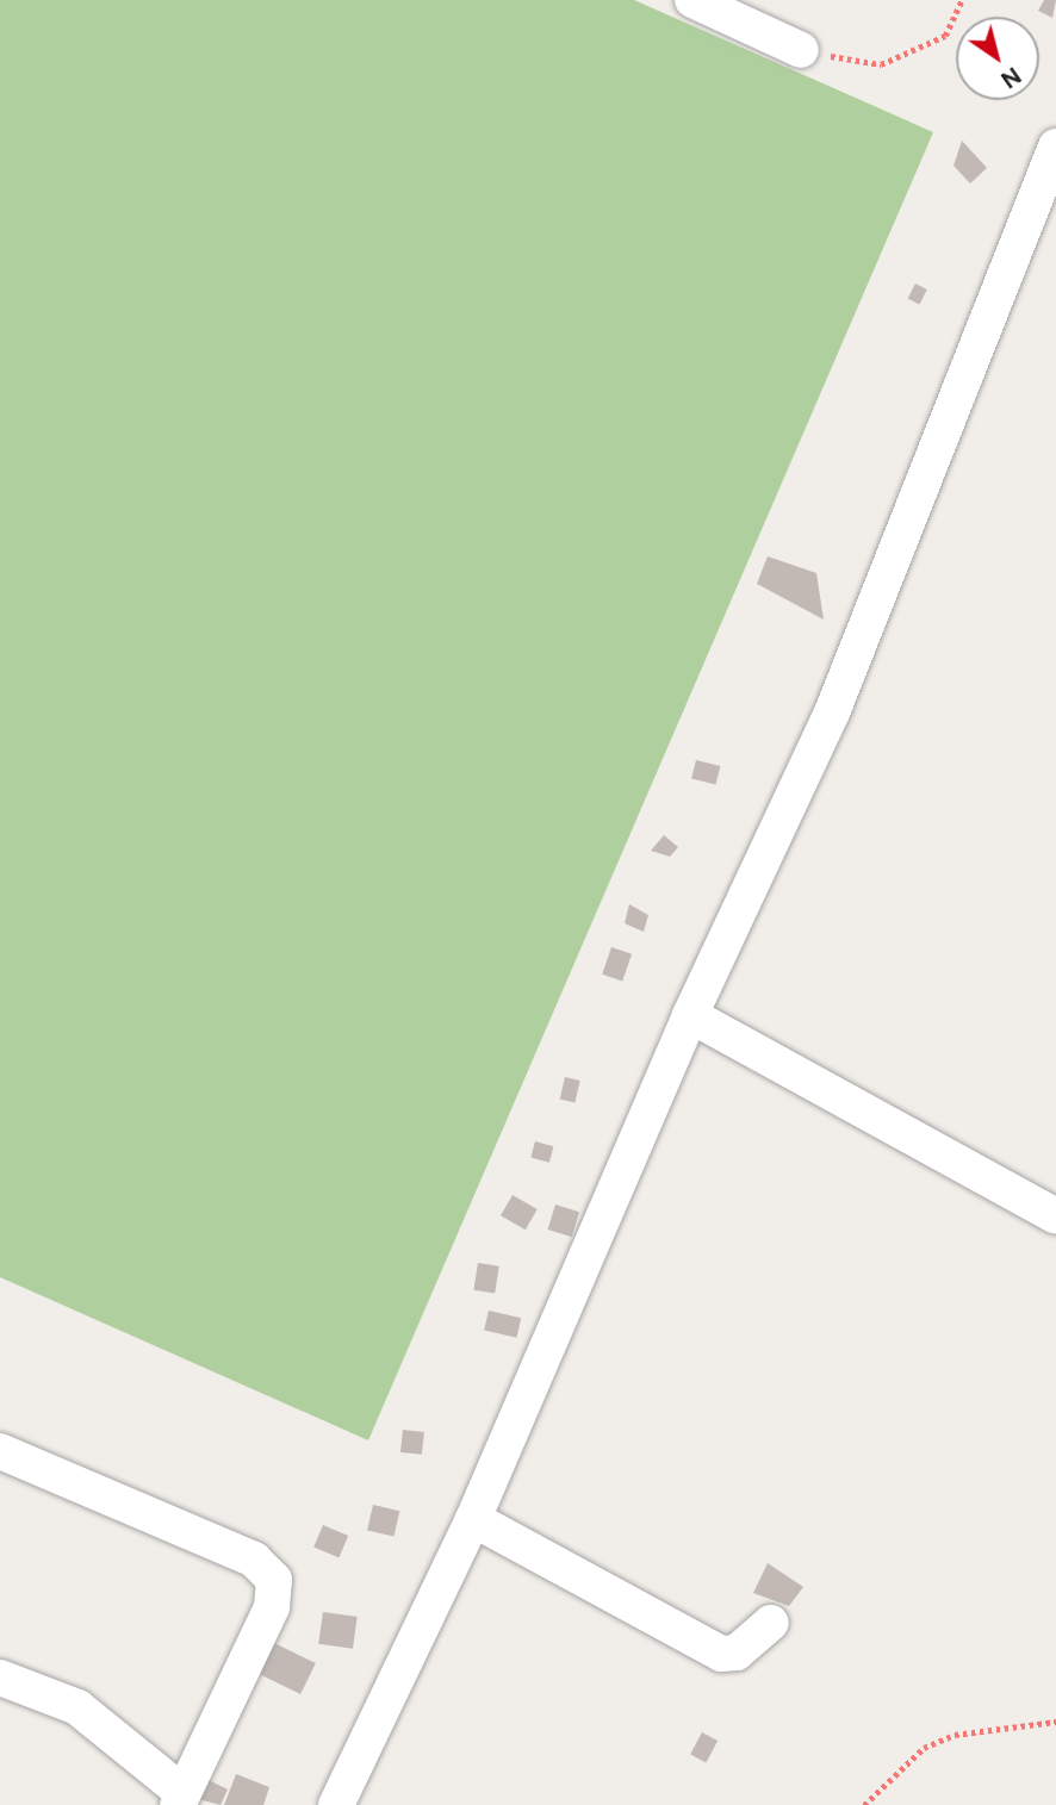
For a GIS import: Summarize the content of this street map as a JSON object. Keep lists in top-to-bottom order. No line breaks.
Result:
{"north":"bottom right"}
